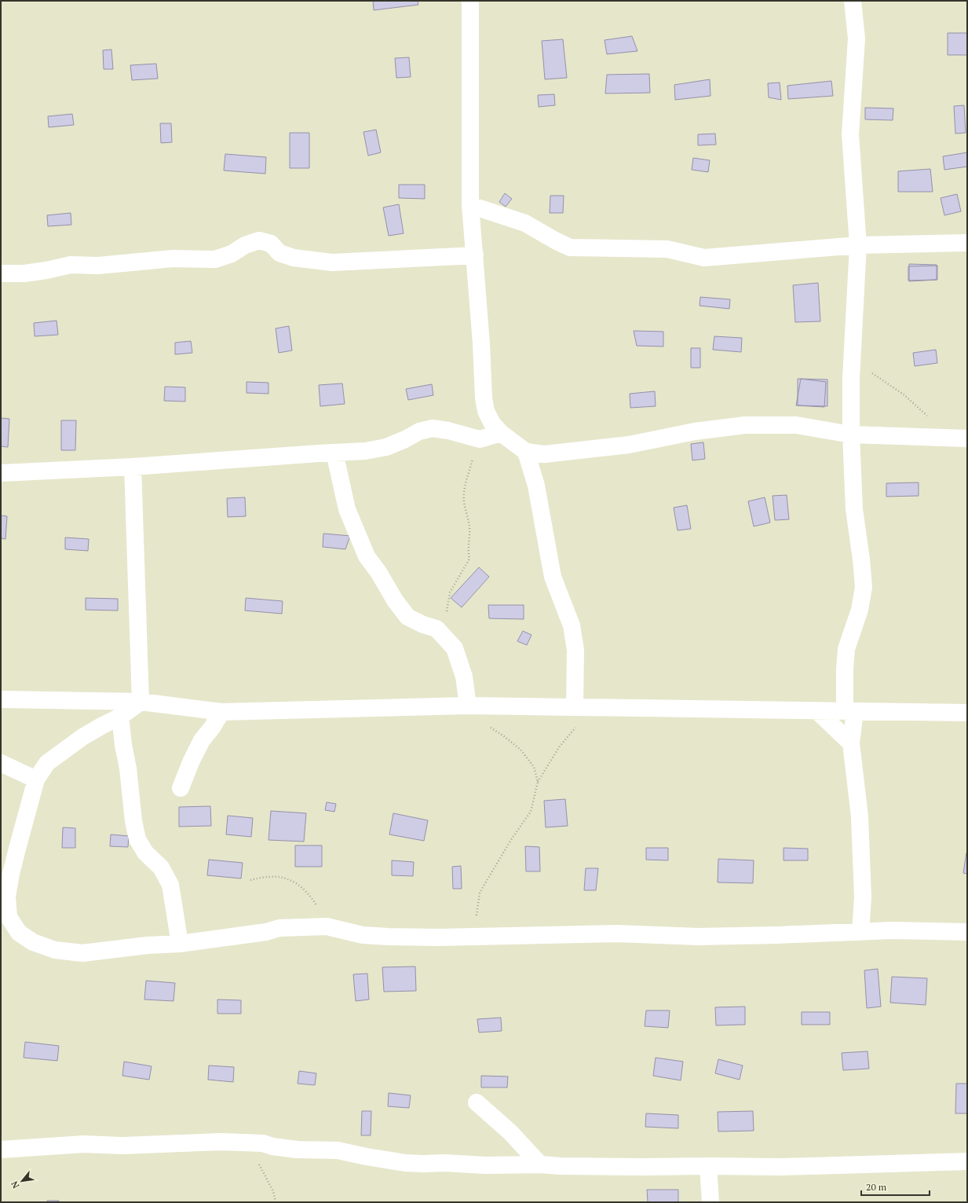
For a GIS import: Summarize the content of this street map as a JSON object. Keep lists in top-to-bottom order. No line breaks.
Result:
{"scale_bar":"20 m","north":"bottom left"}
